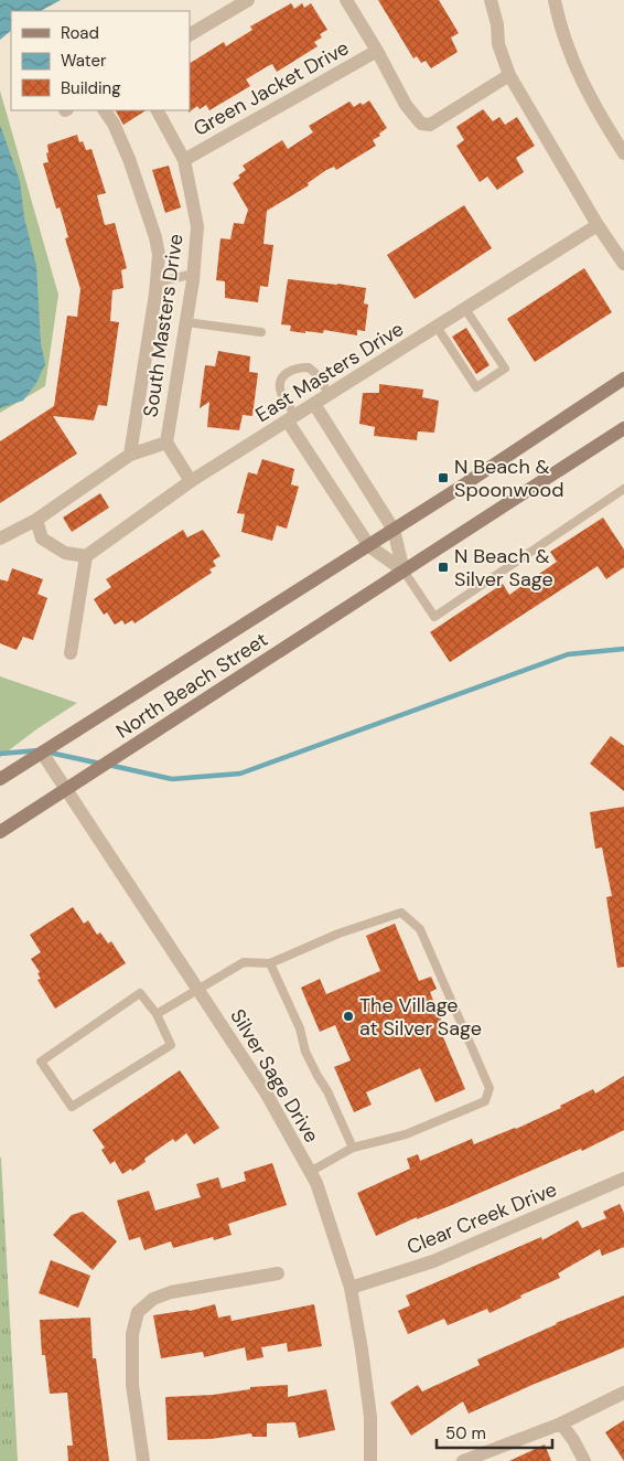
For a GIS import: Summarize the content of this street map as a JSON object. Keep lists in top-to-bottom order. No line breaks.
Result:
{"streets":{"main road":["North Beach Street"],"street":["Green Jacket Drive","South Masters Drive","East Masters Drive","Silver Sage Drive","Clear Creek Drive"]},"crossings":[["Green Jacket Drive","South Masters Drive"],["South Masters Drive","East Masters Drive"],["North Beach Street","Silver Sage Drive"],["Silver Sage Drive","Clear Creek Drive"]],"places":{"transit":["N Beach & Spoonwood","N Beach & Silver Sage"],"other":["The Village at Silver Sage"]},"legend":["Road","Water","Building"],"scale_bar":"50 m"}
